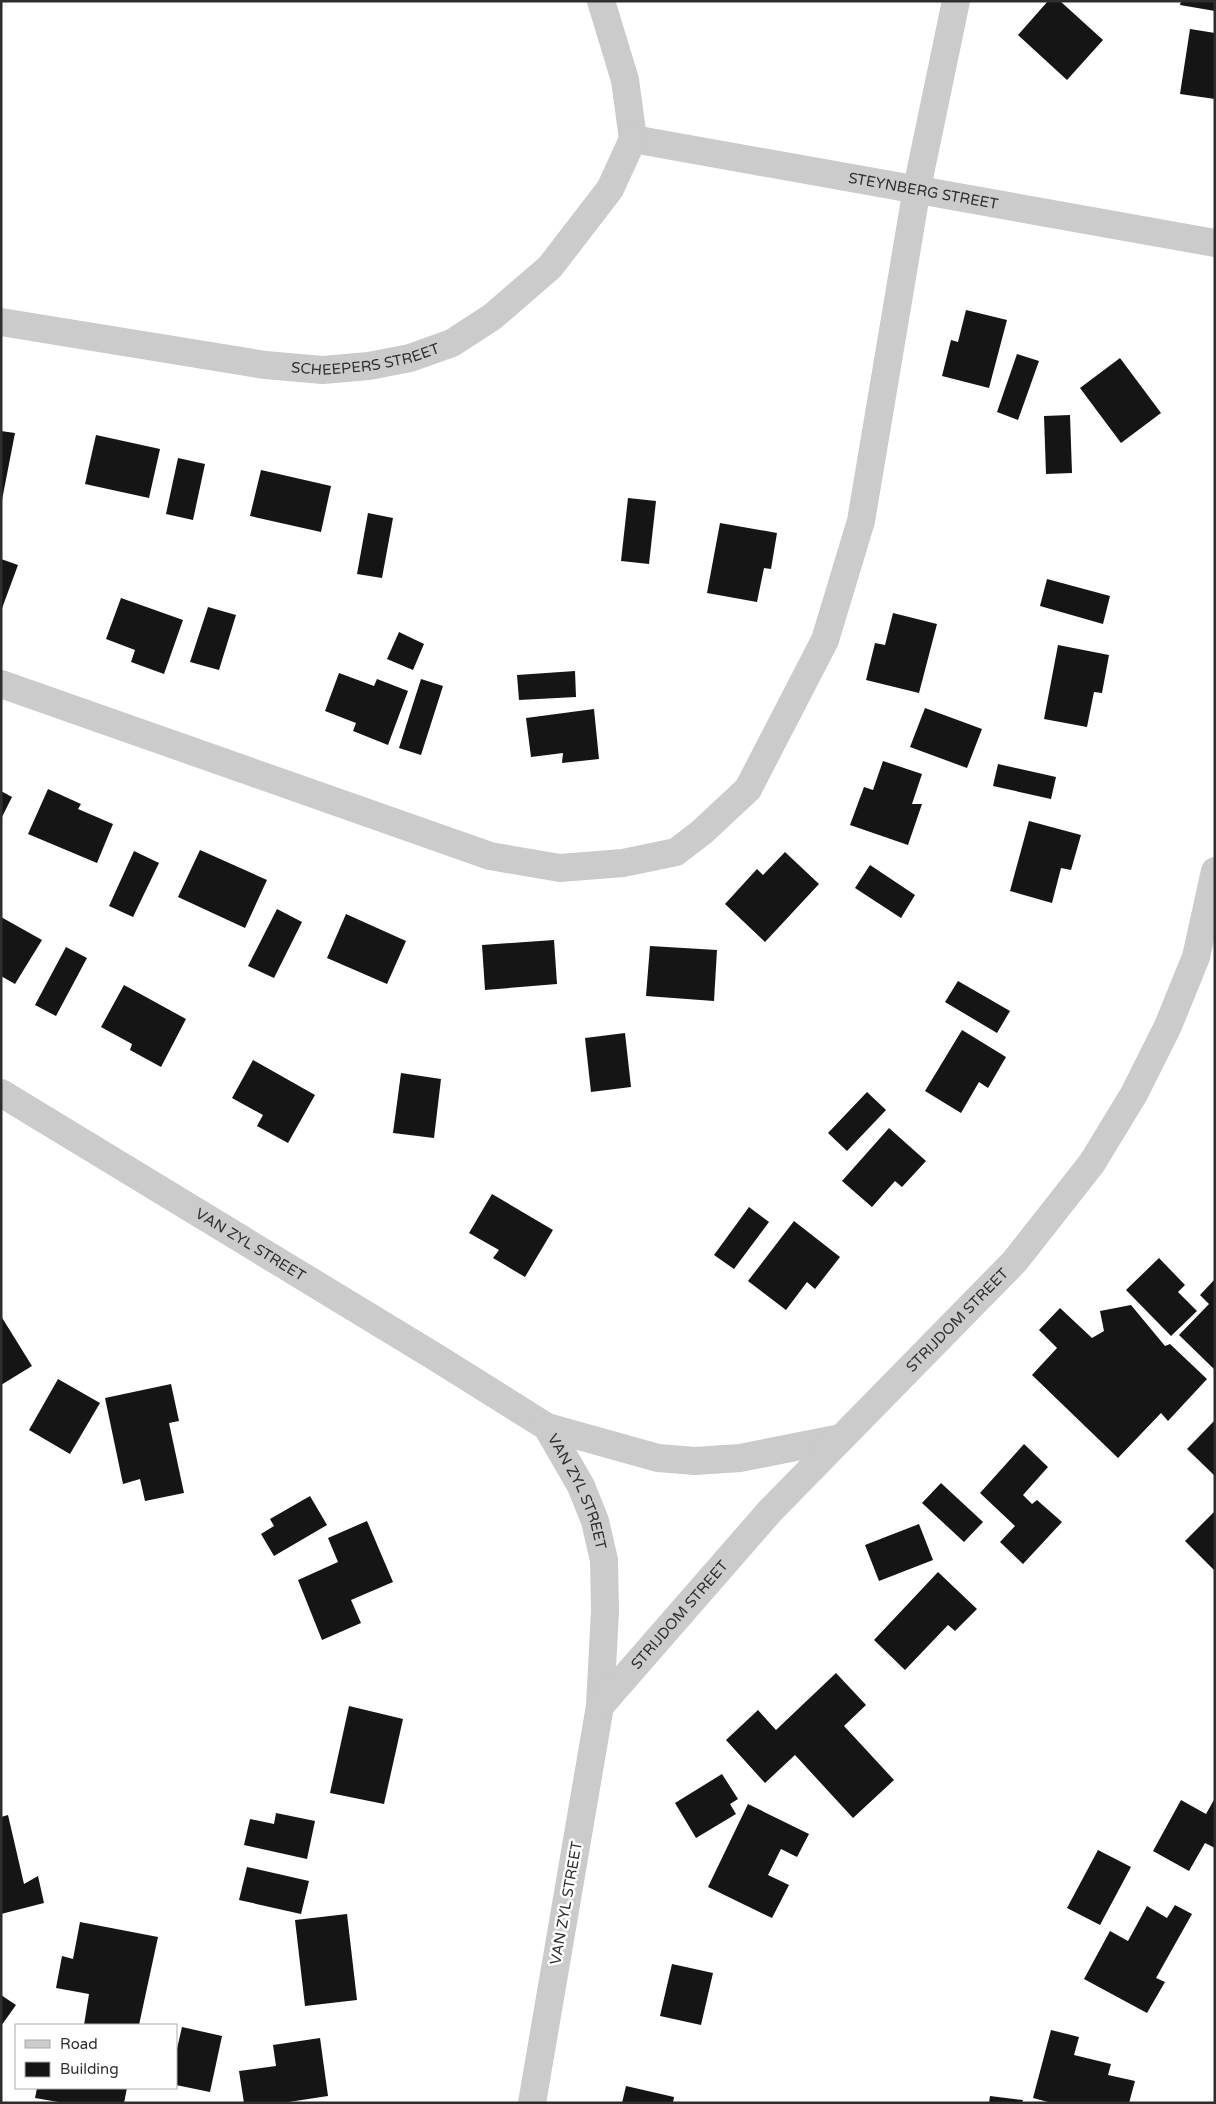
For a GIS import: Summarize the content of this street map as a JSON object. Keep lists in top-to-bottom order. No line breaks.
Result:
{"streets":{"street":["STEYNBERG STREET","SCHEEPERS STREET","VAN ZYL STREET","STRIJDOM STREET"]},"crossings":[["STEYNBERG STREET","SCHEEPERS STREET"],["VAN ZYL STREET","STRIJDOM STREET"]],"legend":["Road","Building"]}
